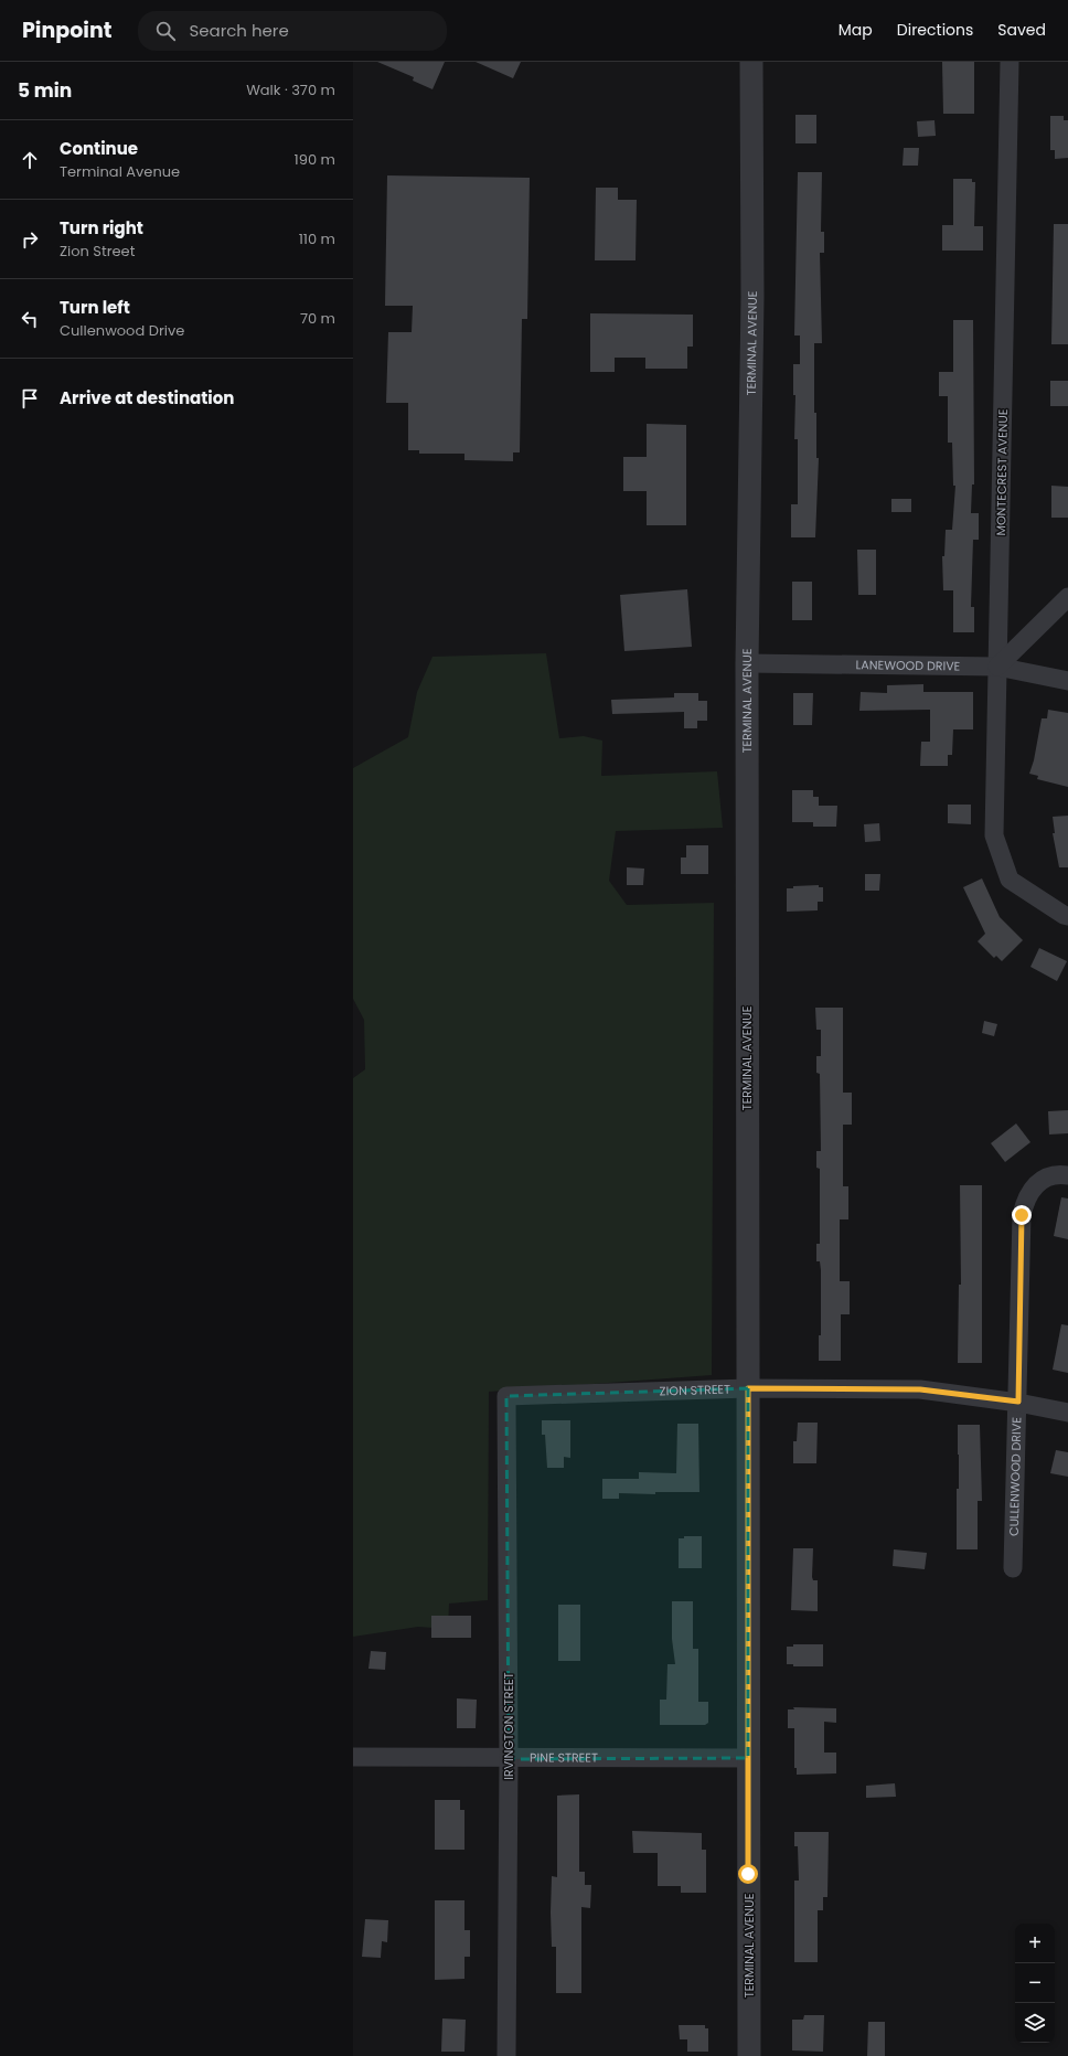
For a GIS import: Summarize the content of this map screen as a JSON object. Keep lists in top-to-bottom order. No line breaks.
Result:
{"streets":{"street":["TERMINAL AVENUE","MONTECREST AVENUE","LANEWOOD DRIVE","ZION STREET","CULLENWOOD DRIVE","IRVINGTON STREET","PINE STREET"]},"crossings":[["TERMINAL AVENUE","LANEWOOD DRIVE"],["TERMINAL AVENUE","ZION STREET"],["TERMINAL AVENUE","PINE STREET"],["MONTECREST AVENUE","LANEWOOD DRIVE"],["ZION STREET","CULLENWOOD DRIVE"],["ZION STREET","IRVINGTON STREET"],["IRVINGTON STREET","PINE STREET"]],"page":{"header":"Pinpoint","search":"Search here","nav":["Map","Directions","Saved"],"heading":["5 min","Walk · 370 m"],"list":[["Continue","Terminal Avenue","190 m"],["Turn right","Zion Street","110 m"],["Turn left","Cullenwood Drive","70 m"],"Arrive at destination"],"map_buttons":["+","−"]}}
